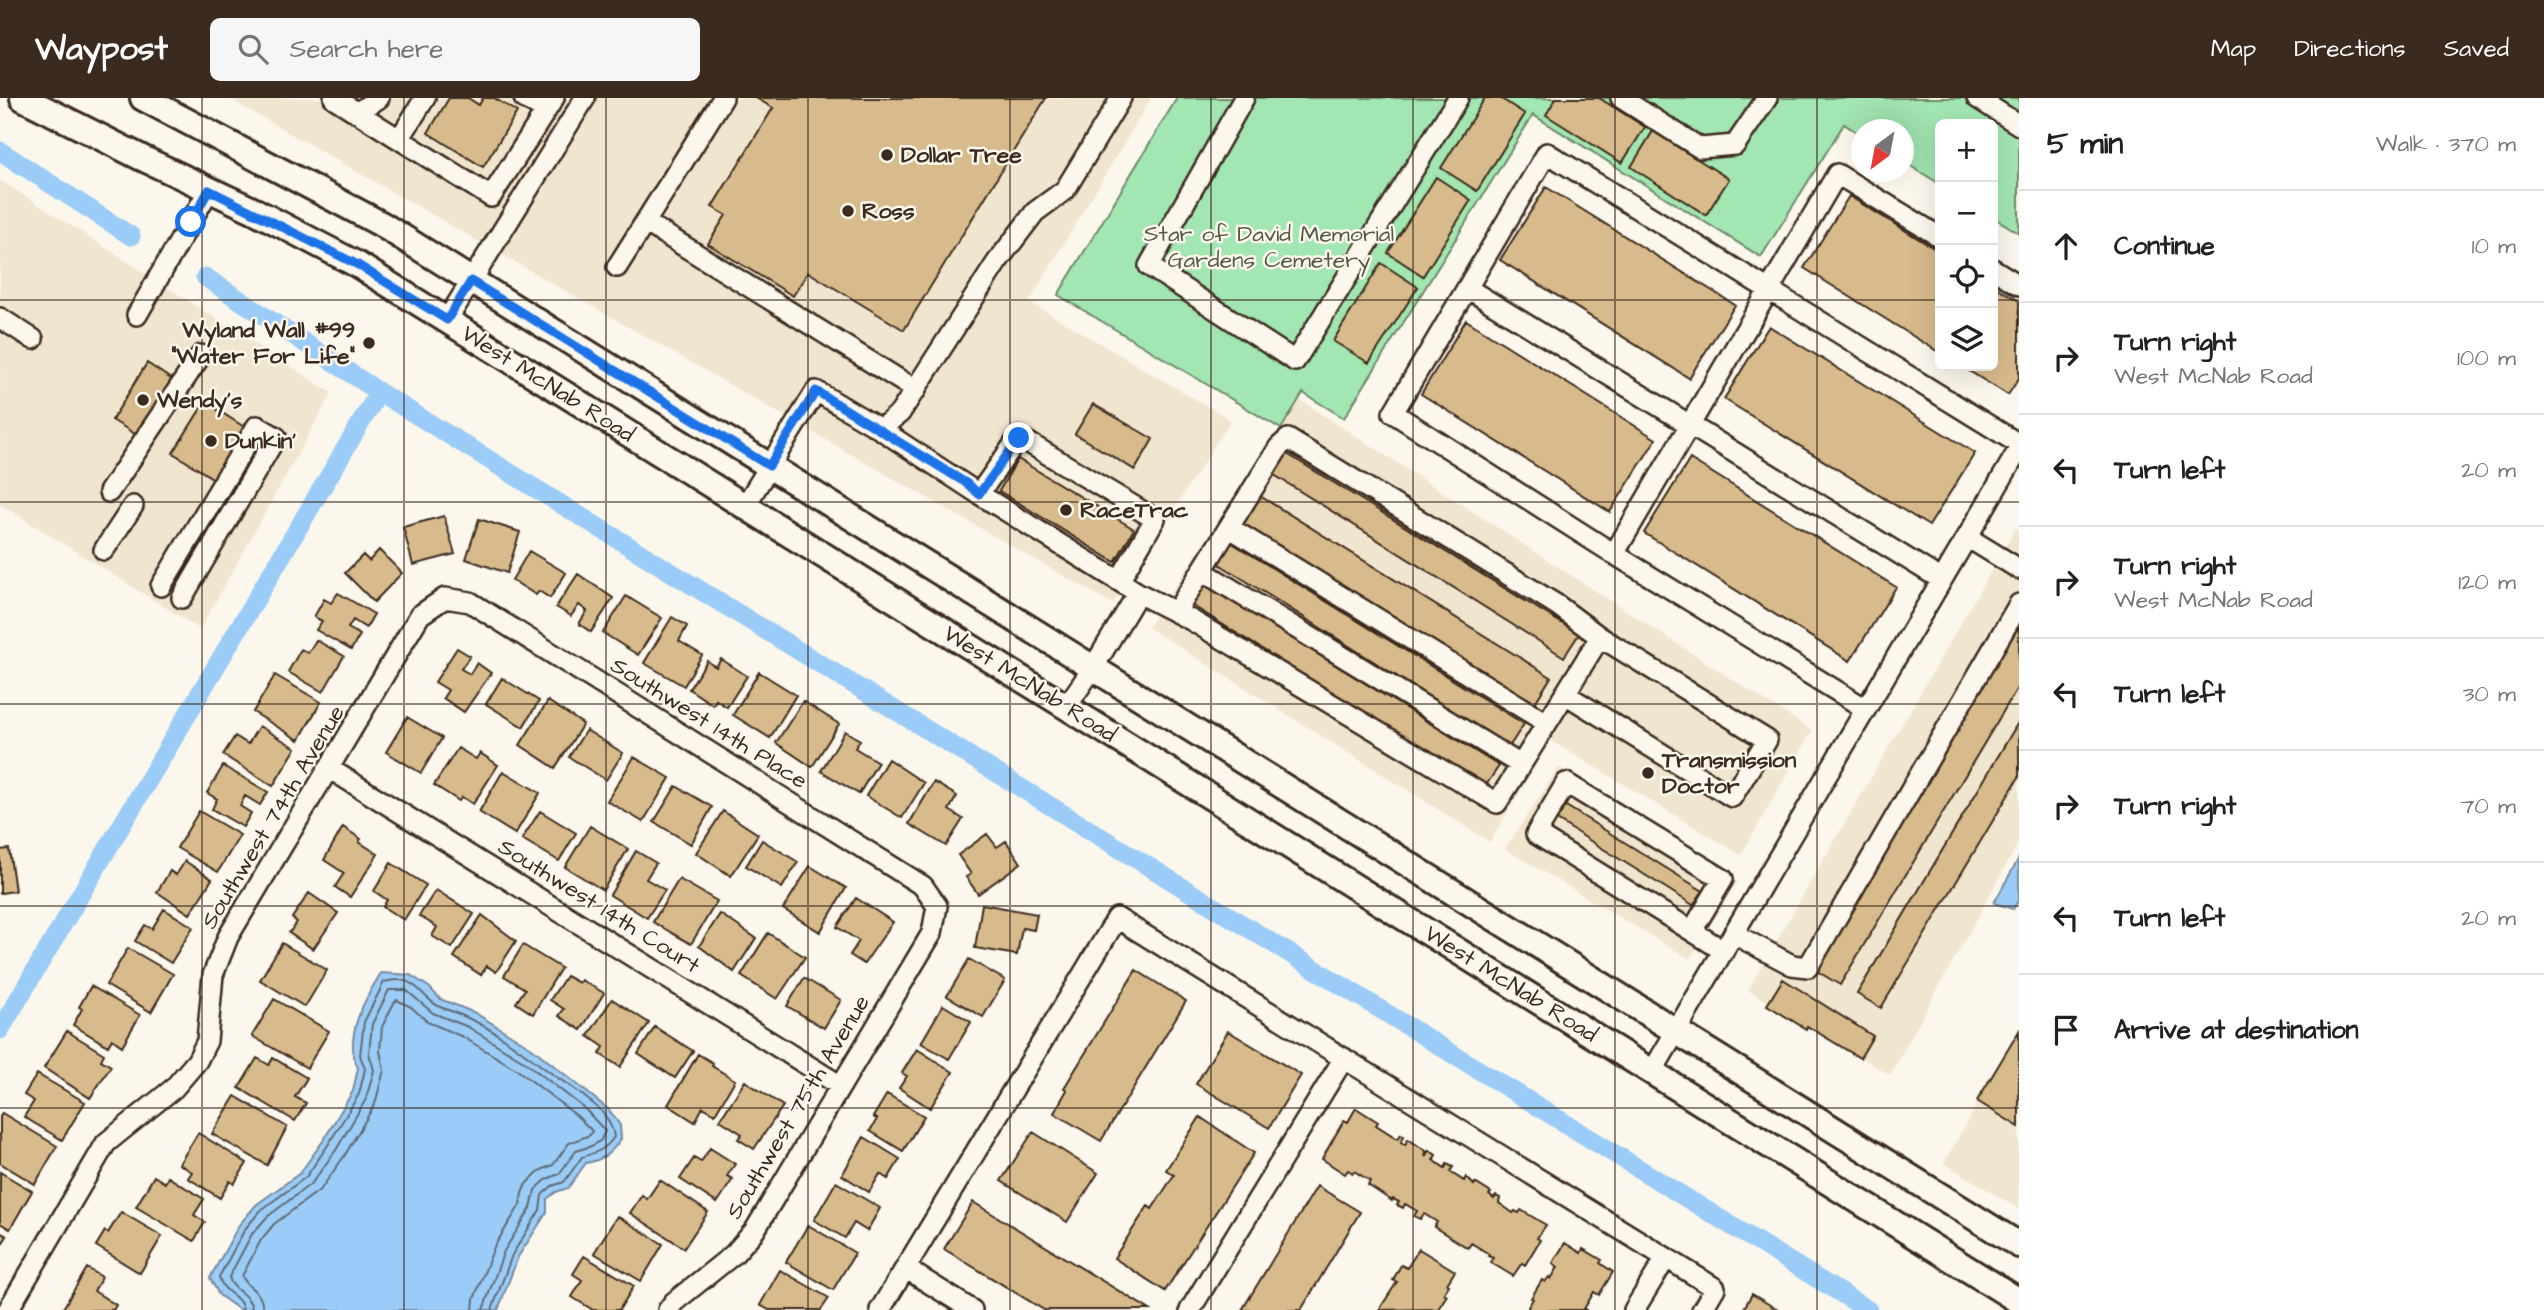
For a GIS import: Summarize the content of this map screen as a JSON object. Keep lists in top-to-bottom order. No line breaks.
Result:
{"streets":{"main road":["West McNab Road"],"street":["Southwest 14th Place","Southwest 74th Avenue","Southwest 14th Court","Southwest 75th Avenue"]},"crossings":[["Southwest 14th Place","Southwest 74th Avenue"],["Southwest 14th Place","Southwest 75th Avenue"],["Southwest 74th Avenue","Southwest 14th Court"],["Southwest 14th Court","Southwest 75th Avenue"]],"parks":["Star of David Memorial Gardens Cemetery"],"places":["Dollar Tree","Ross","Wyland Wall #99 \"Water For Life\"","Wendy's","Dunkin'","RaceTrac","Transmission Doctor"],"north":"bottom left","page":{"header":"Waypost","search":"Search here","nav":["Map","Directions","Saved"],"heading":["5 min","Walk · 370 m"],"map_buttons":["+","−"],"list":[["Continue","10 m"],["Turn right","West McNab Road","100 m"],["Turn left","20 m"],["Turn right","West McNab Road","120 m"],["Turn left","30 m"],["Turn right","70 m"],["Turn left","20 m"],"Arrive at destination"]}}
